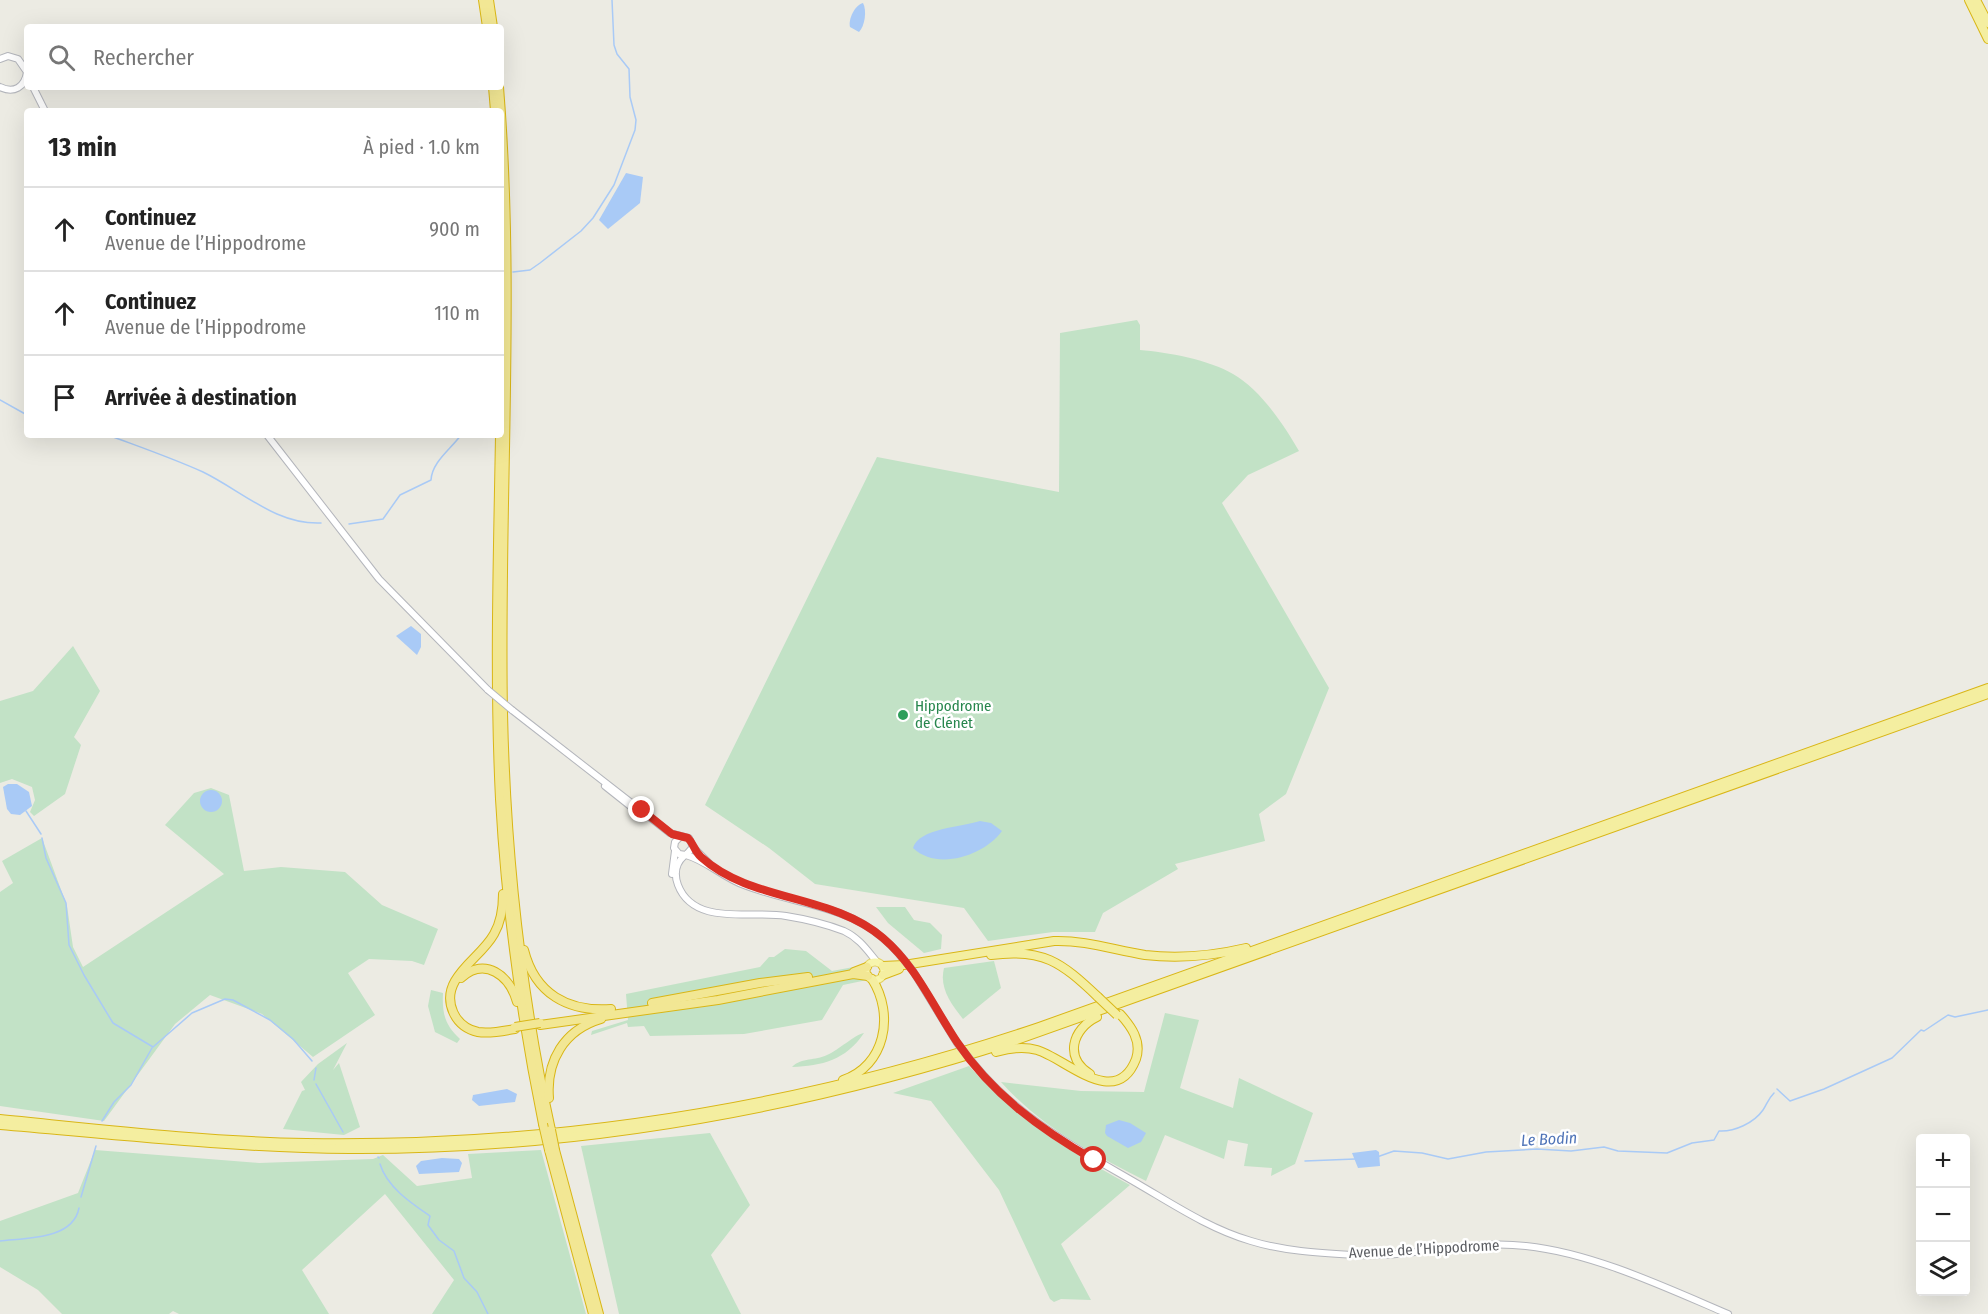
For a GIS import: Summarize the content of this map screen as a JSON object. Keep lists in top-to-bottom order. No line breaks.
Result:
{"streets":{"main road":["Avenue de l’Hippodrome"]},"water":["Le Bodin"],"places":["Hippodrome de Clénet"],"page":{"search":"Rechercher","heading":["13 min","À pied · 1.0 km"],"list":[["Continuez","Avenue de l’Hippodrome","900 m"],["Continuez","Avenue de l’Hippodrome","110 m"],"Arrivée à destination"],"map_buttons":["+","−"]}}
